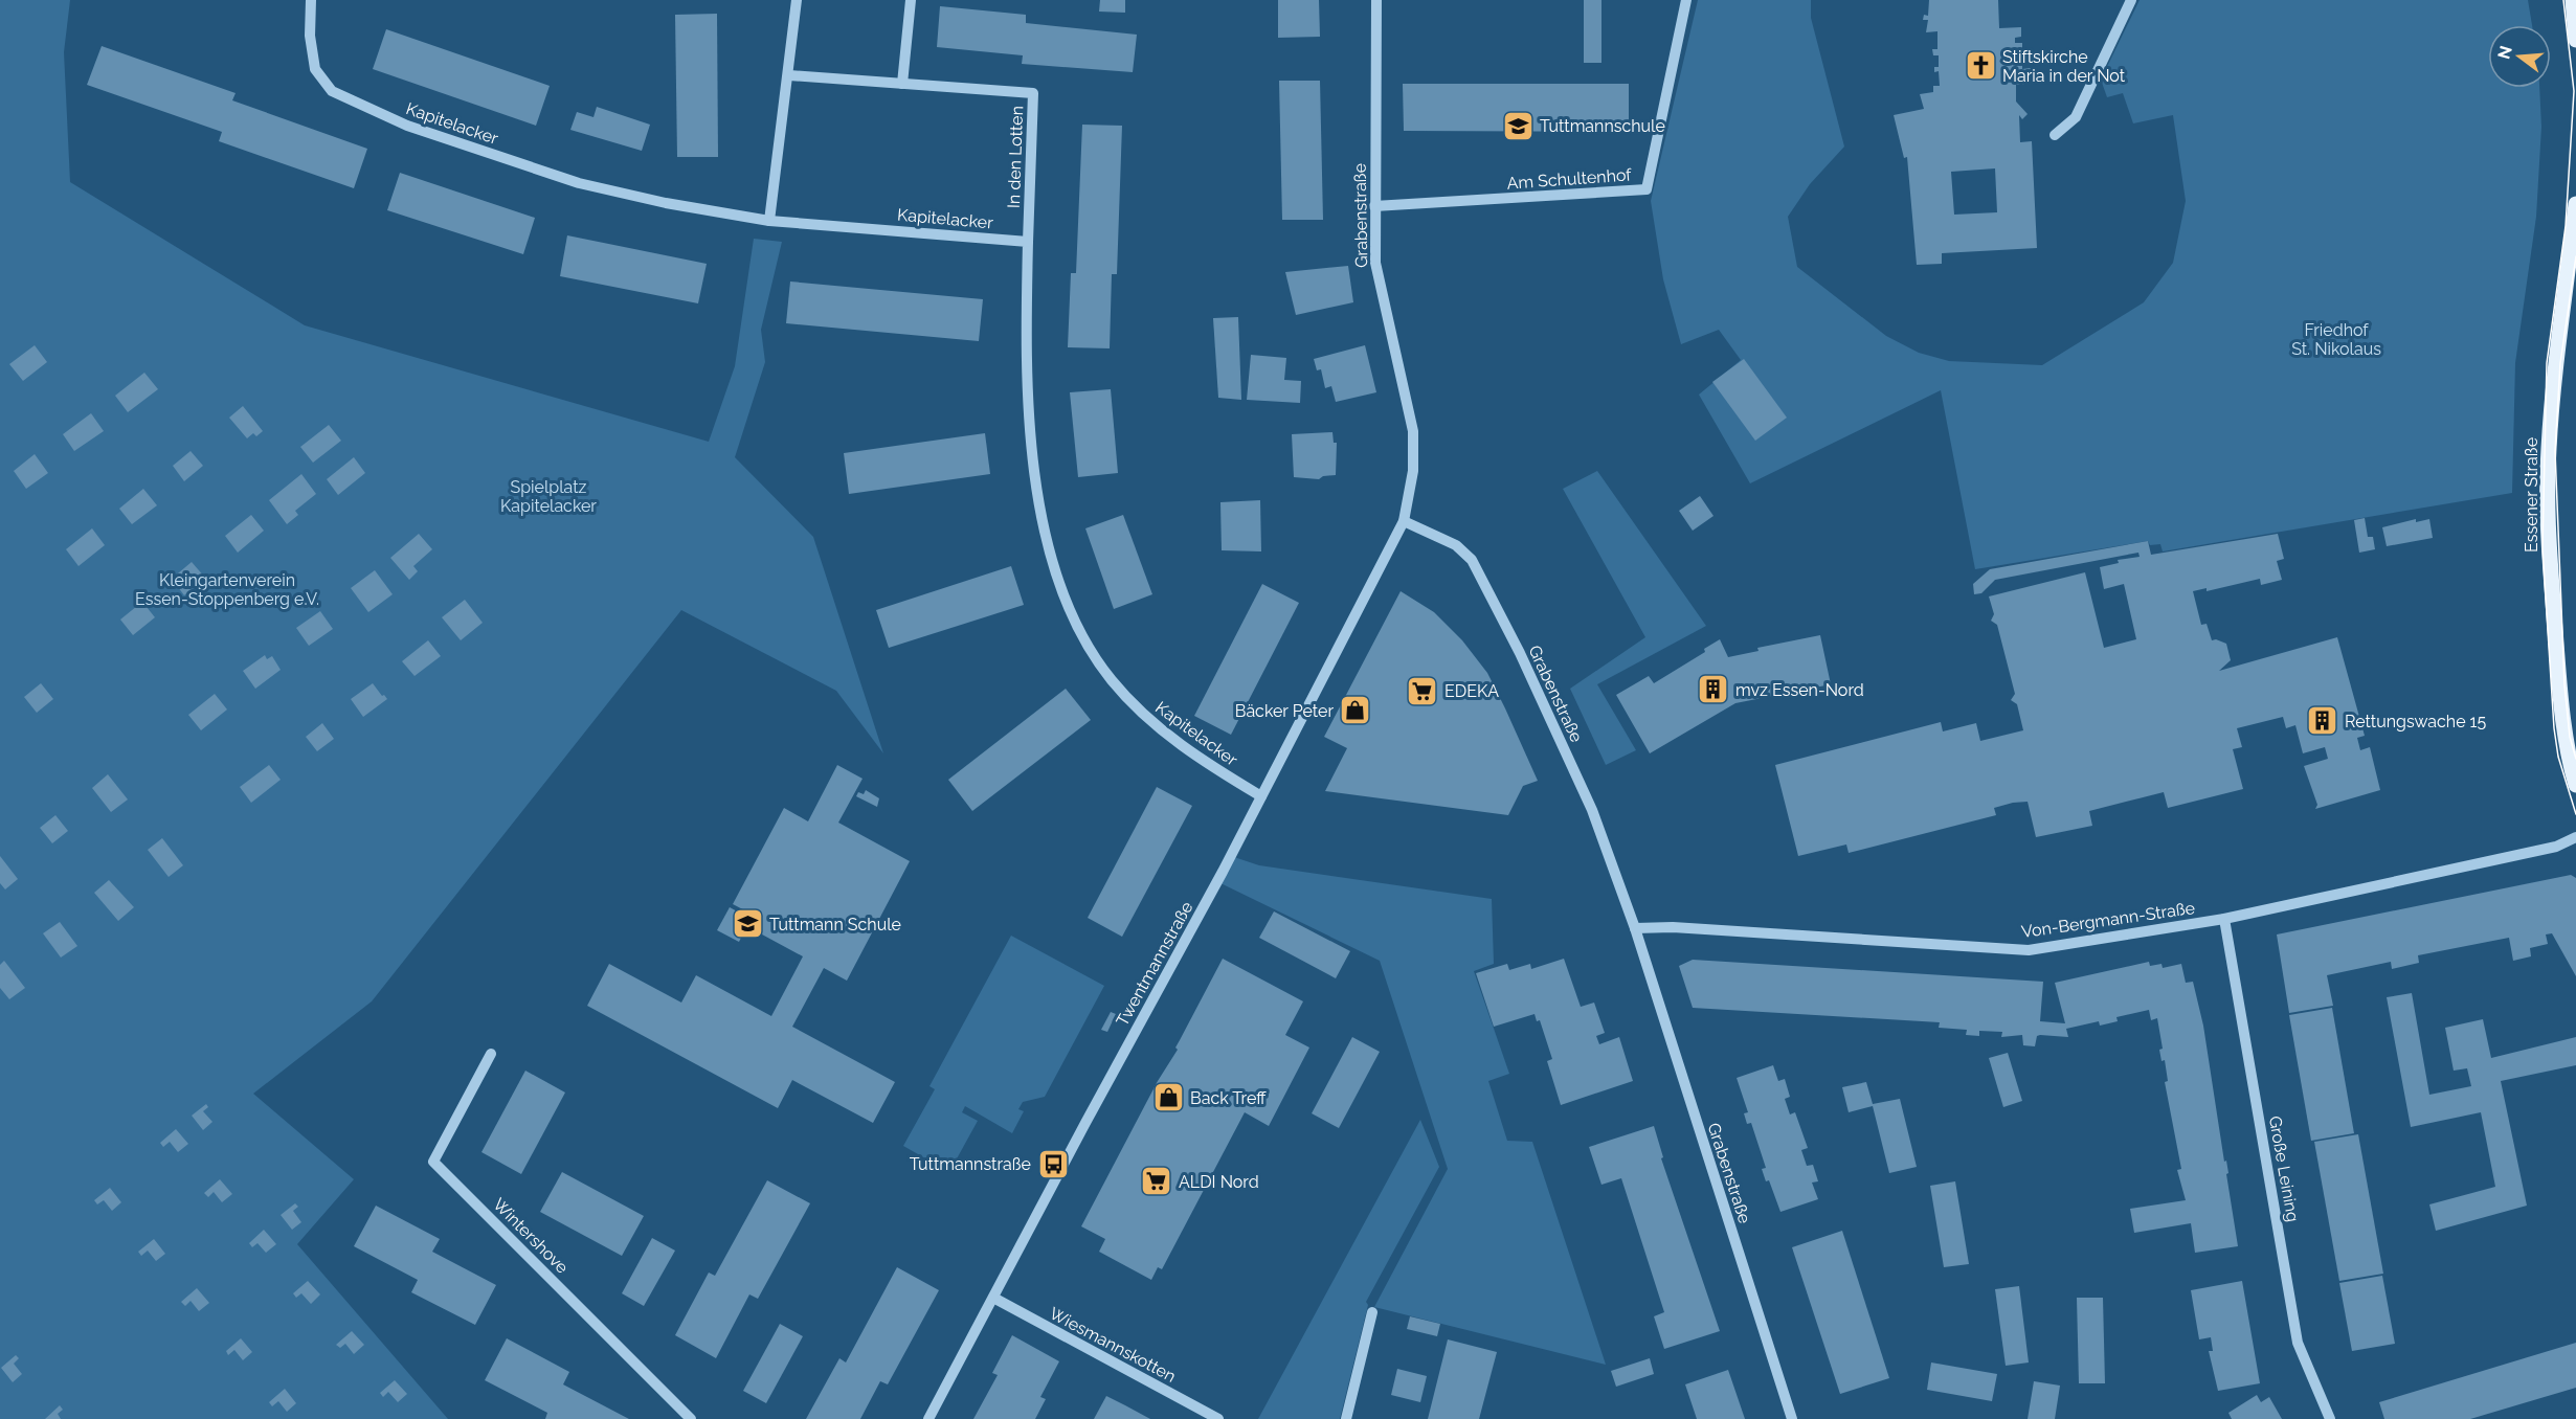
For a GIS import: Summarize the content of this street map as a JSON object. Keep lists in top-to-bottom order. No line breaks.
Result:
{"streets":{"main road":["Essener Straße"],"street":["Kapitelacker","In den Lotten","Am Schultenhof","Grabenstraße","Von-Bergmann-Straße","Twentmannstraße","Große Leining","Wintershove","Wiesmannskotten"]},"crossings":[["Kapitelacker","In den Lotten"],["Kapitelacker","Twentmannstraße"],["Am Schultenhof","Grabenstraße"],["Grabenstraße","Von-Bergmann-Straße"],["Grabenstraße","Twentmannstraße"],["Von-Bergmann-Straße","Große Leining"],["Twentmannstraße","Wiesmannskotten"]],"parks":["Friedhof St. Nikolaus","Spielplatz Kapitelacker","Kleingartenverein Essen-Stoppenberg e.V."],"places":{"church":["Stiftskirche Maria in der Not"],"school or university":["Tuttmannschule","Tuttmann Schule"],"building":["mvz Essen-Nord","Rettungswache 15"],"supermarket":["EDEKA","ALDI Nord"],"shop":["Bäcker Peter","Back Treff"],"bus stop":["Tuttmannstraße"]},"north":"left"}
